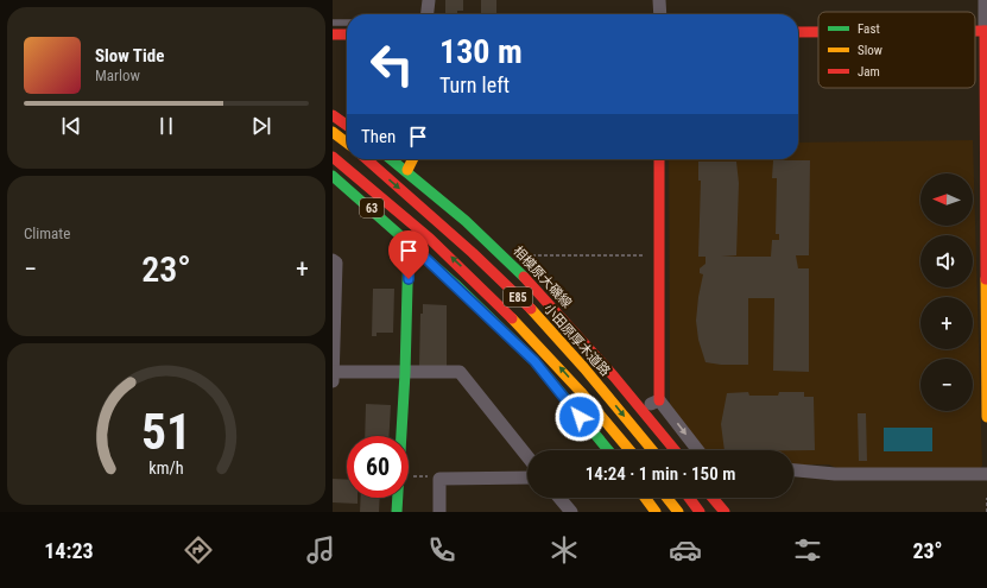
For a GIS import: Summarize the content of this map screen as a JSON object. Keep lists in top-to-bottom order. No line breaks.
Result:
{"streets":{"main road":["63","相模原大磯線","E85","小田原厚木道路"]},"legend":["Fast","Slow","Jam"],"north":"left","page":{"turn":["130 m","Turn left"],"song":["Slow Tide","Marlow"],"then":"Then","map_buttons":["+","−"],"tile":"Climate","heat":["−","23°","+"],"limit":"60","trip":"14:24 · 1 min · 150 m","tabs":["14:23","23°"],"gauge":["51","km/h"]}}
